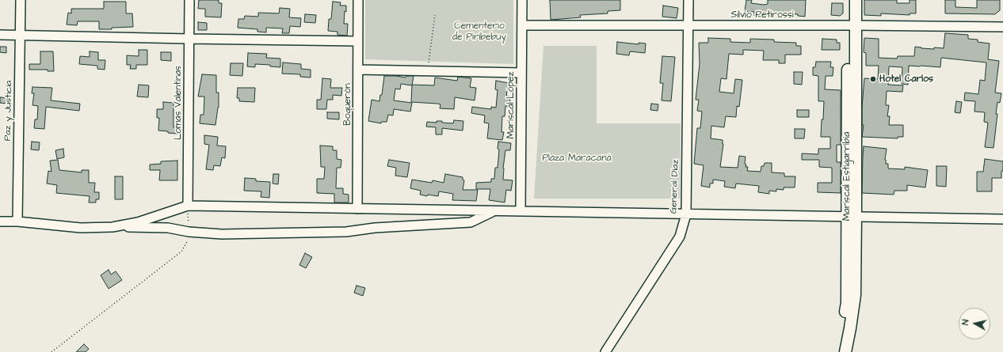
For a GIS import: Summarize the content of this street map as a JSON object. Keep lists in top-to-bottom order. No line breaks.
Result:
{"streets":{"street":["Silvio Petirossi","Lomas Valentinas","Boquerón","Mariscal López","Paz y Justicia","Mariscal Estigarribia","General Díaz"]},"crossings":[["Silvio Petirossi","Mariscal López"],["Silvio Petirossi","General Díaz"]],"parks":["Cementerio de Piribebuy","Plaza Maracaná"],"places":["Hotel Carlos"],"north":"left"}
